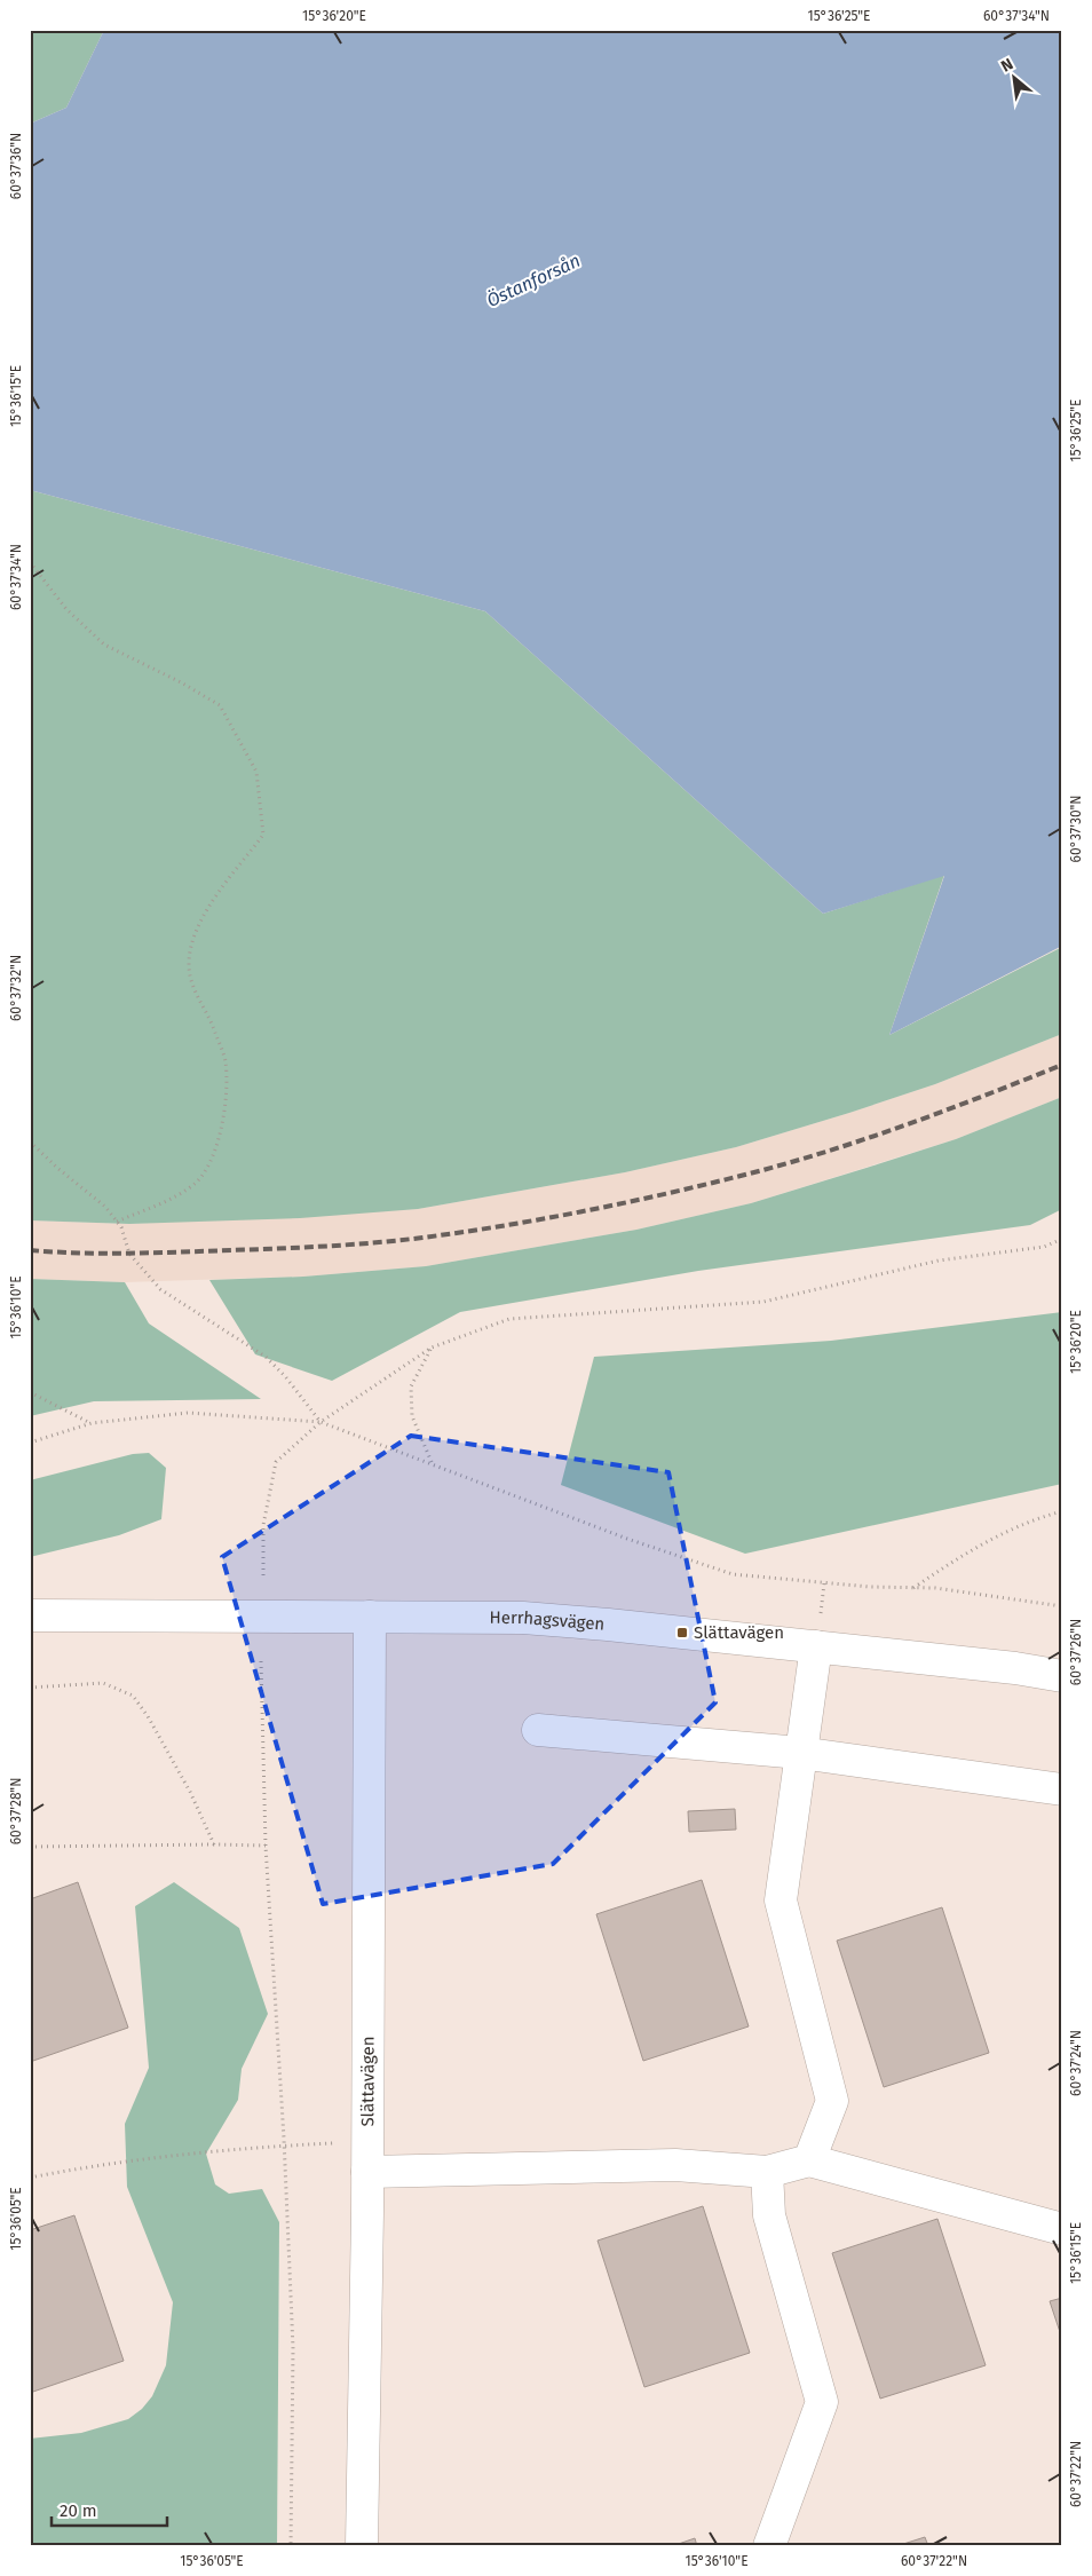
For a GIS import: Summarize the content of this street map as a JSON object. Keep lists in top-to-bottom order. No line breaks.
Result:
{"streets":{"street":["Herrhagsvägen","Slättavägen"]},"crossings":[["Herrhagsvägen","Slättavägen"]],"water":["Östanforsån"],"places":{"transit":["Slättavägen"]},"scale_bar":"20 m","north":"top left","coordinates":["15°36'20\"E","15°36'25\"E","60°37'34\"N","60°37'36\"N","15°36'15\"E","60°37'30\"N","60°37'32\"N","15°36'10\"E","60°37'26\"N","60°37'28\"N","60°37'24\"N","15°36'05\"E","60°37'22\"N"]}
